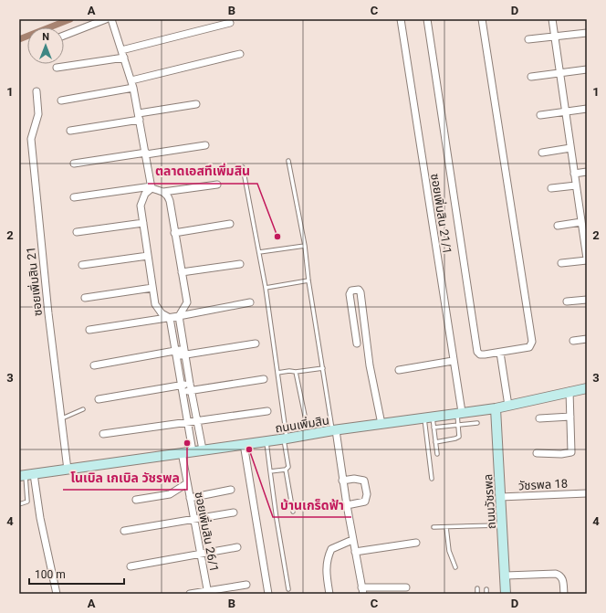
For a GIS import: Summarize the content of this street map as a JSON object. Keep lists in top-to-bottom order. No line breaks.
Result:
{"streets":{"street":["ซอยเพิ่มสิน 21/1","ซอยเพิ่มสิน 21","ถนนเพิ่มสิน","วัชรพล 18","ถนนวัชรพล","ซอยเพิ่มสิน 26/1"]},"crossings":[["ซอยเพิ่มสิน 21/1","ถนนเพิ่มสิน"],["ซอยเพิ่มสิน 21","ถนนเพิ่มสิน"],["ถนนเพิ่มสิน","ถนนวัชรพล"],["ถนนเพิ่มสิน","ซอยเพิ่มสิน 26/1"],["วัชรพล 18","ถนนวัชรพล"]],"places":["ตลาดเอสทีเพิ่มสิน","โนเบิล เกเบิล วัชรพล","บ้านเกร็ดฟ้า"],"scale_bar":"100 m","north":"top","grid":{"columns":["A","B","C","D"],"rows":["1","2","3","4"]}}
